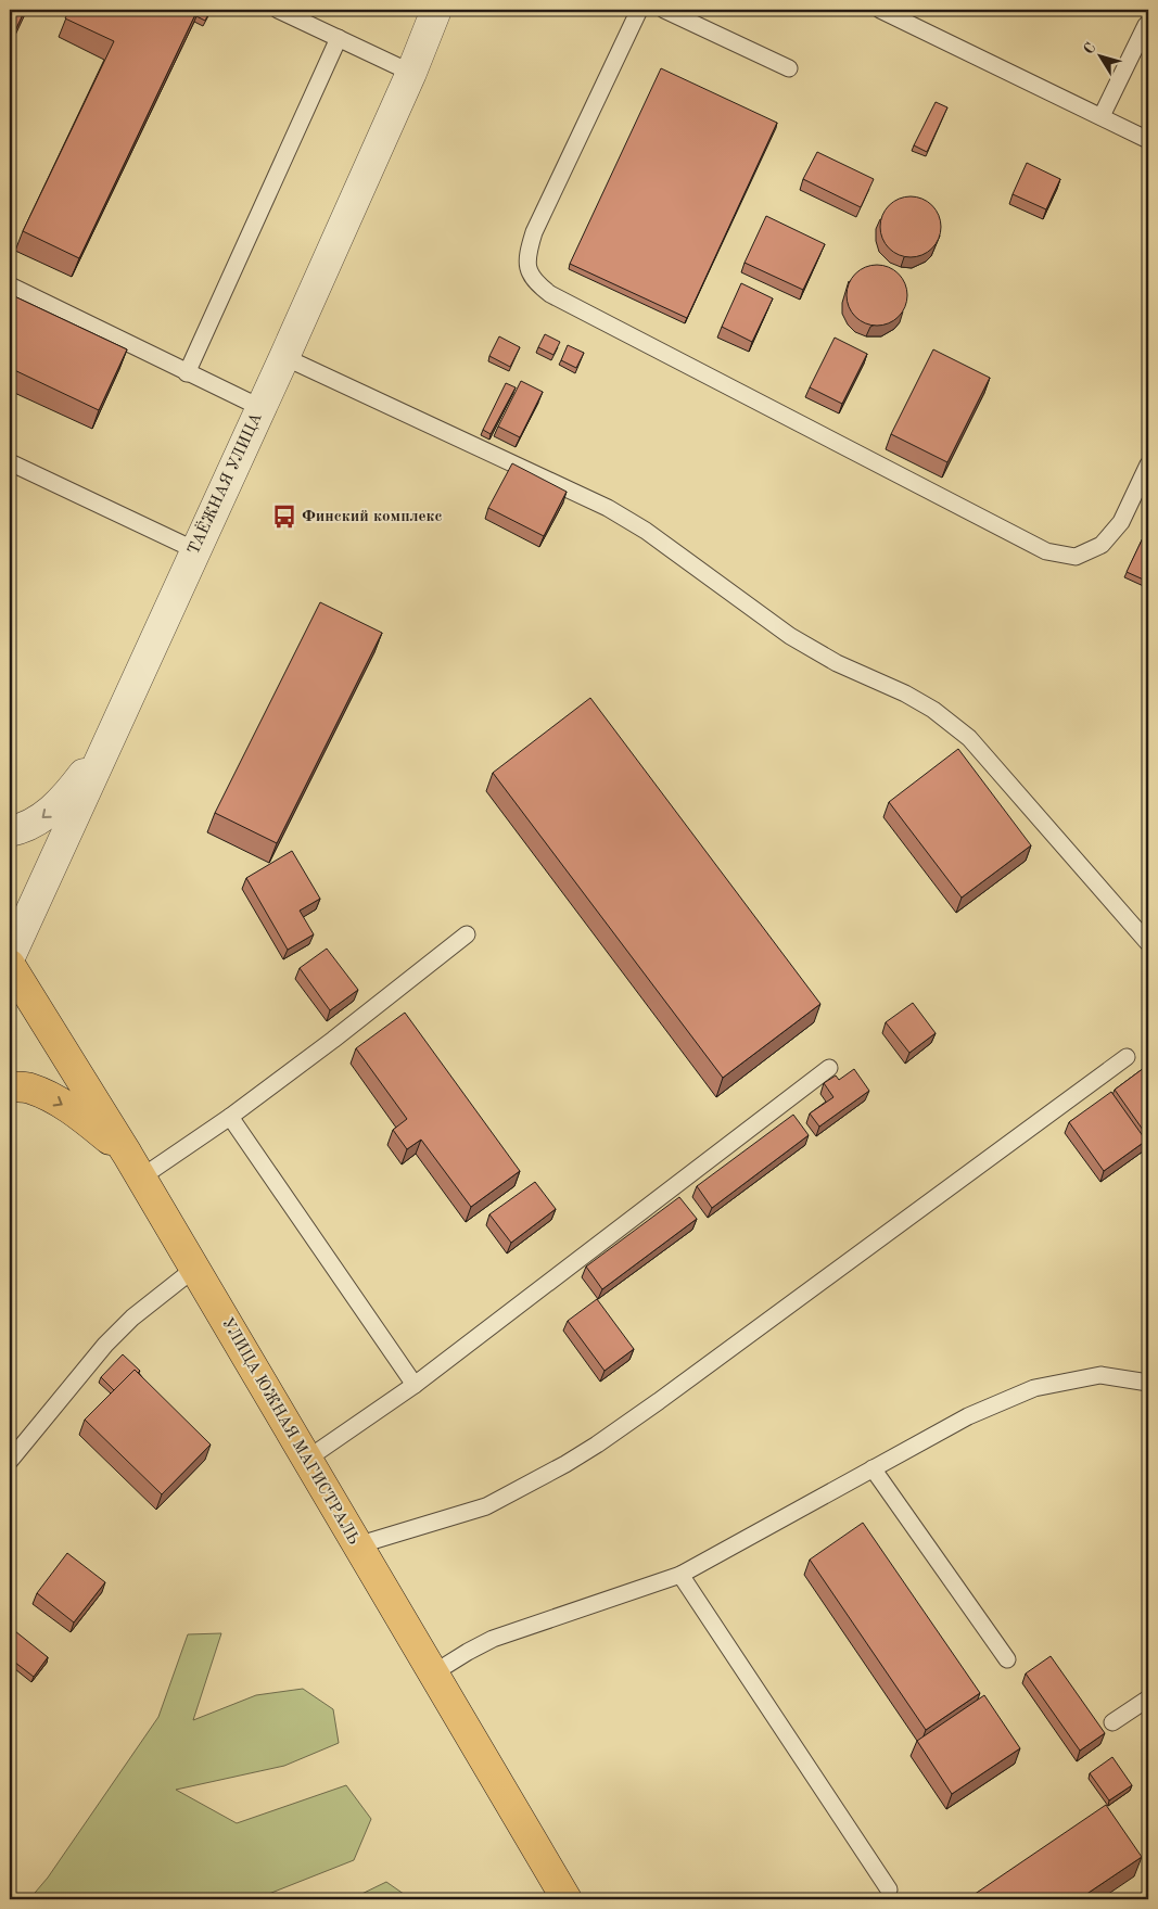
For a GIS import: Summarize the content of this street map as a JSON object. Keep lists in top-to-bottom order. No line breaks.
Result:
{"streets":{"highway":["УЛИЦА ЮЖНАЯ МАГИСТРАЛЬ"],"street":["ТАЁЖНАЯ УЛИЦА"]},"places":{"bus stop":["Финский комплекс"]},"north":"top left"}
